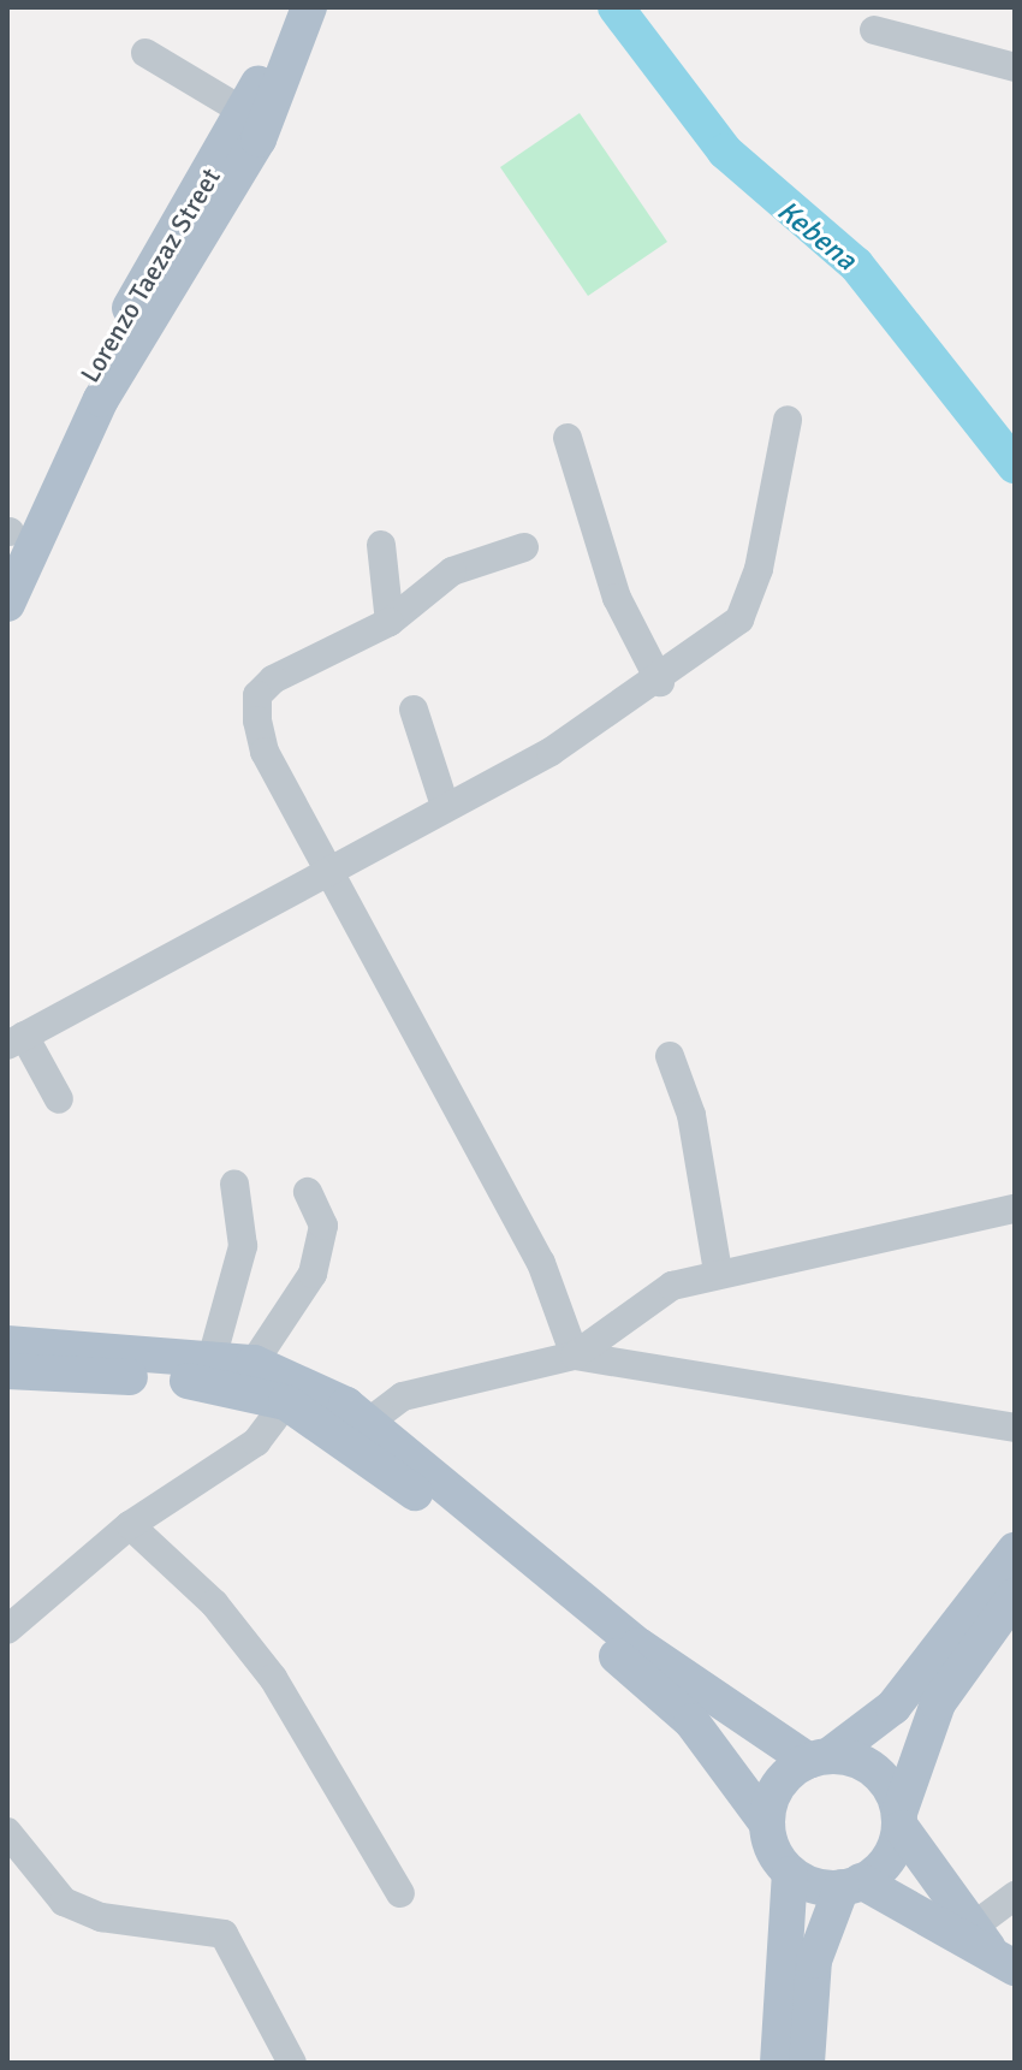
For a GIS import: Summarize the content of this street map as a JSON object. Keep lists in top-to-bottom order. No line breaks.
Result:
{"streets":{"main road":["Lorenzo Taezaz Street"]},"water":["Kebena"]}
